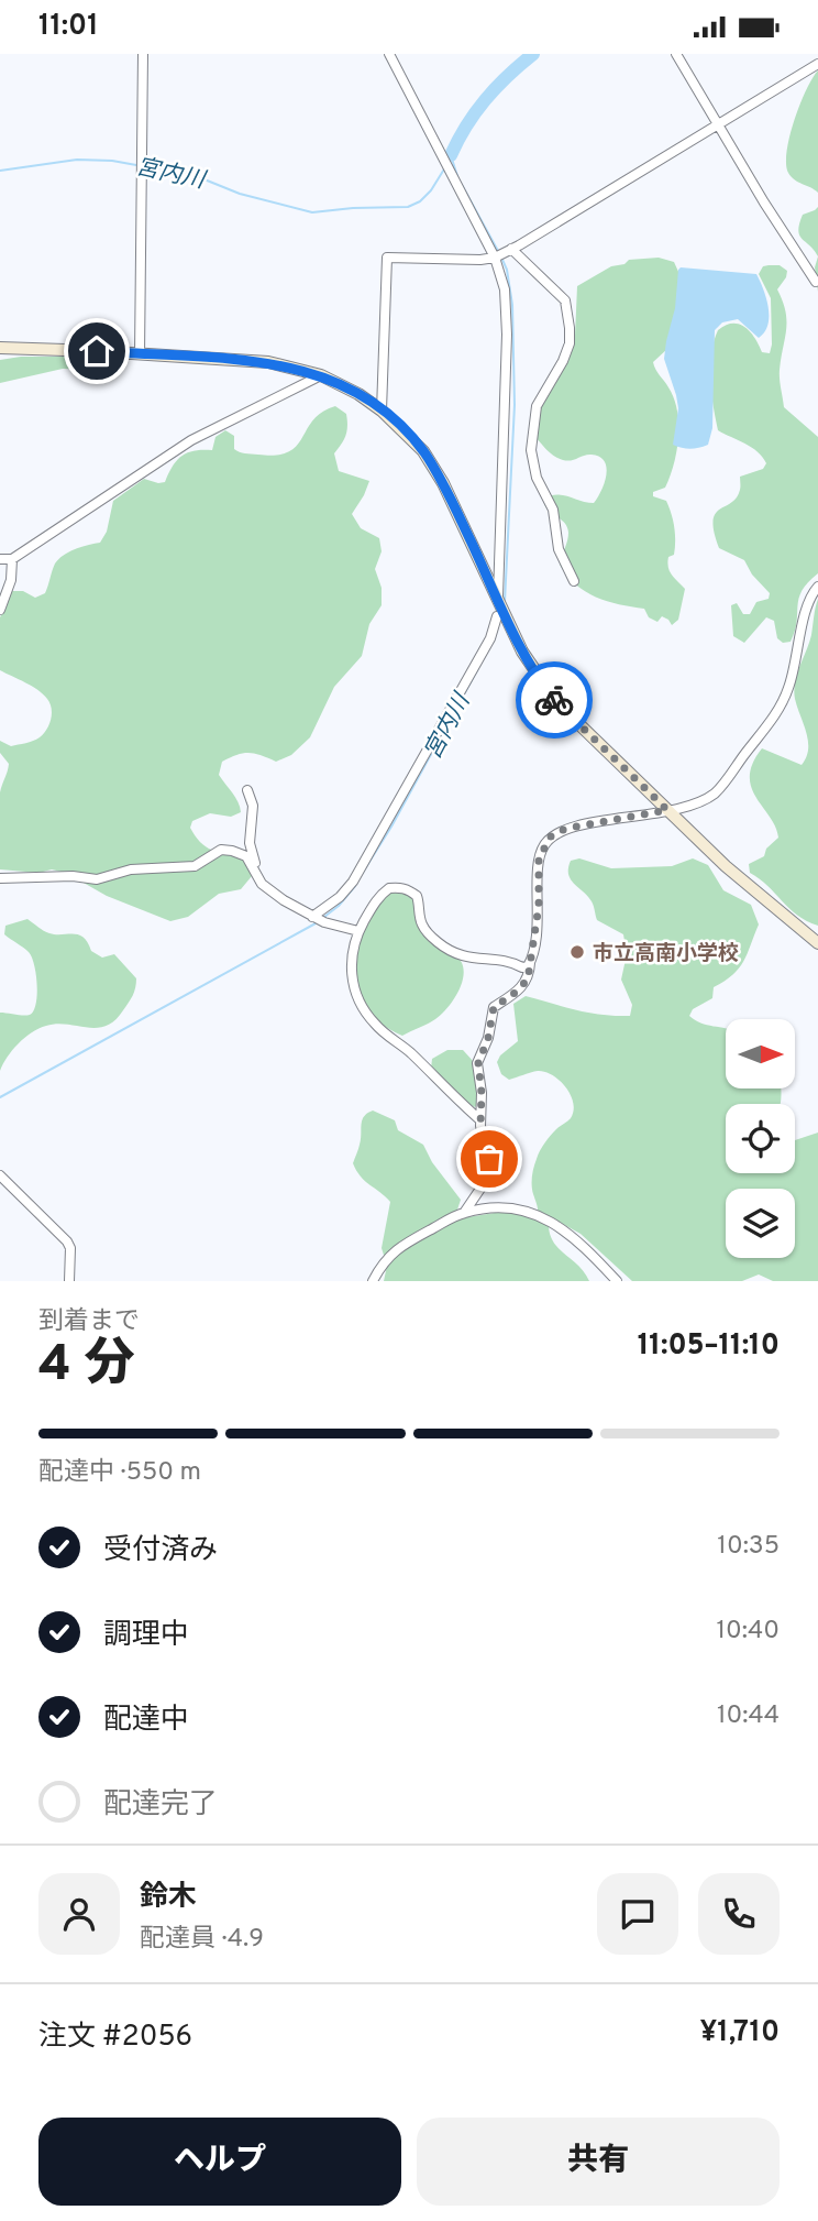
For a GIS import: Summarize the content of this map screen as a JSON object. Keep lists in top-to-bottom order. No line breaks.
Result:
{"water":["宮内川"],"places":["市立高南小学校"],"north":"right","page":{"status":"11:01","heading":["4 分","到着まで","11:05–11:10"],"panel":["鈴木","配達員 · 4.9","注文 #2056","¥1,710"],"bar":"配達中 · 550 m","list":[["受付済み","10:35"],["調理中","10:40"],["配達中","10:44"],"配達完了"],"buttons":["ヘルプ","共有"]}}
